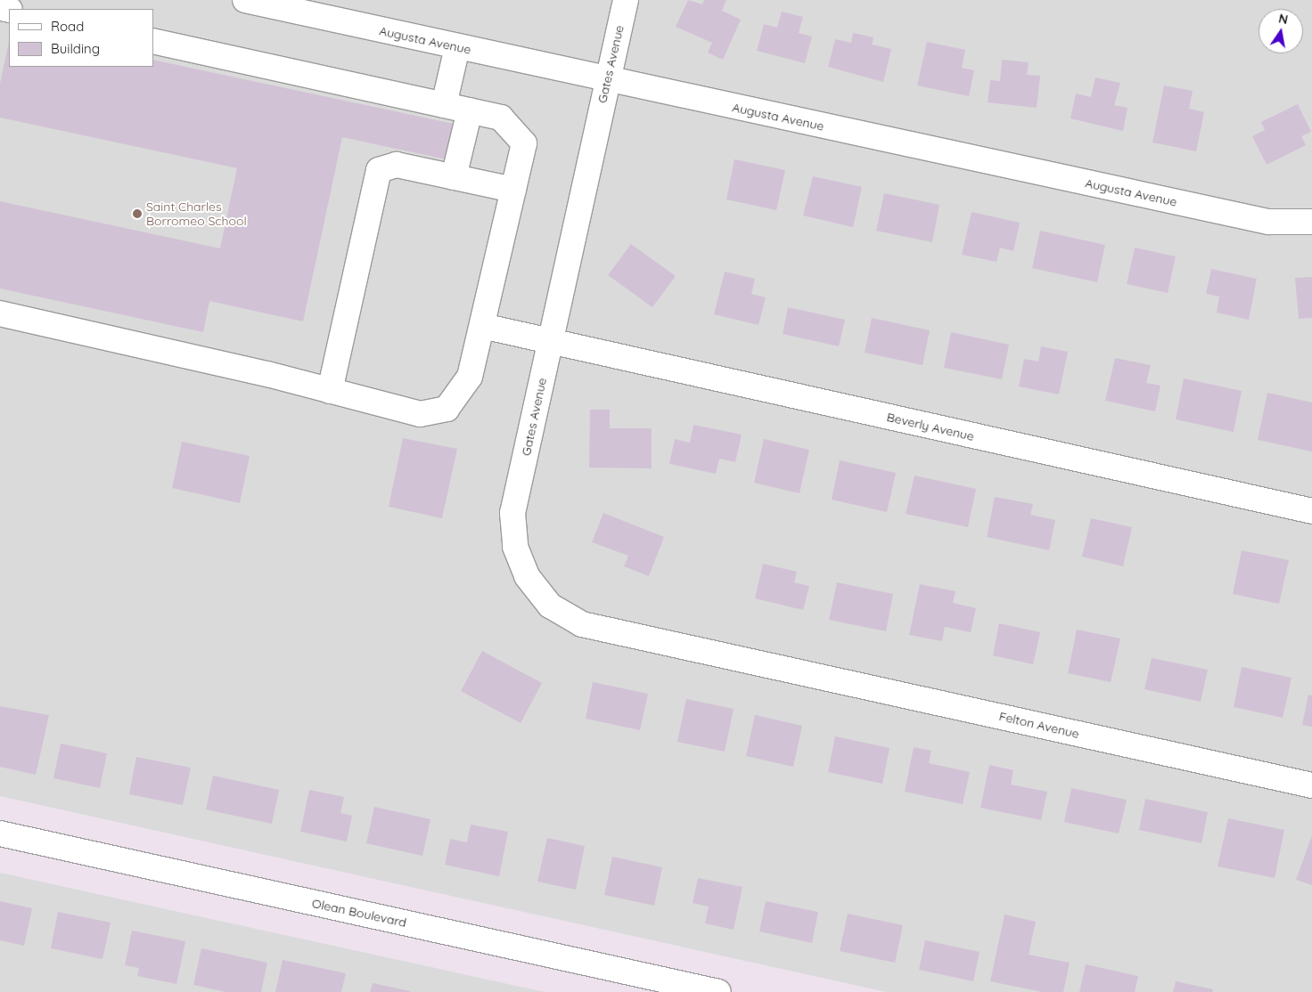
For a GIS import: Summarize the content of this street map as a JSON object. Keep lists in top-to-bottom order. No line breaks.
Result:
{"streets":{"street":["Augusta Avenue","Gates Avenue","Beverly Avenue","Felton Avenue","Olean Boulevard"]},"crossings":[["Augusta Avenue","Gates Avenue"],["Gates Avenue","Beverly Avenue"],["Gates Avenue","Felton Avenue"]],"places":["Saint Charles Borromeo School"],"legend":["Road","Building"],"north":"top"}
